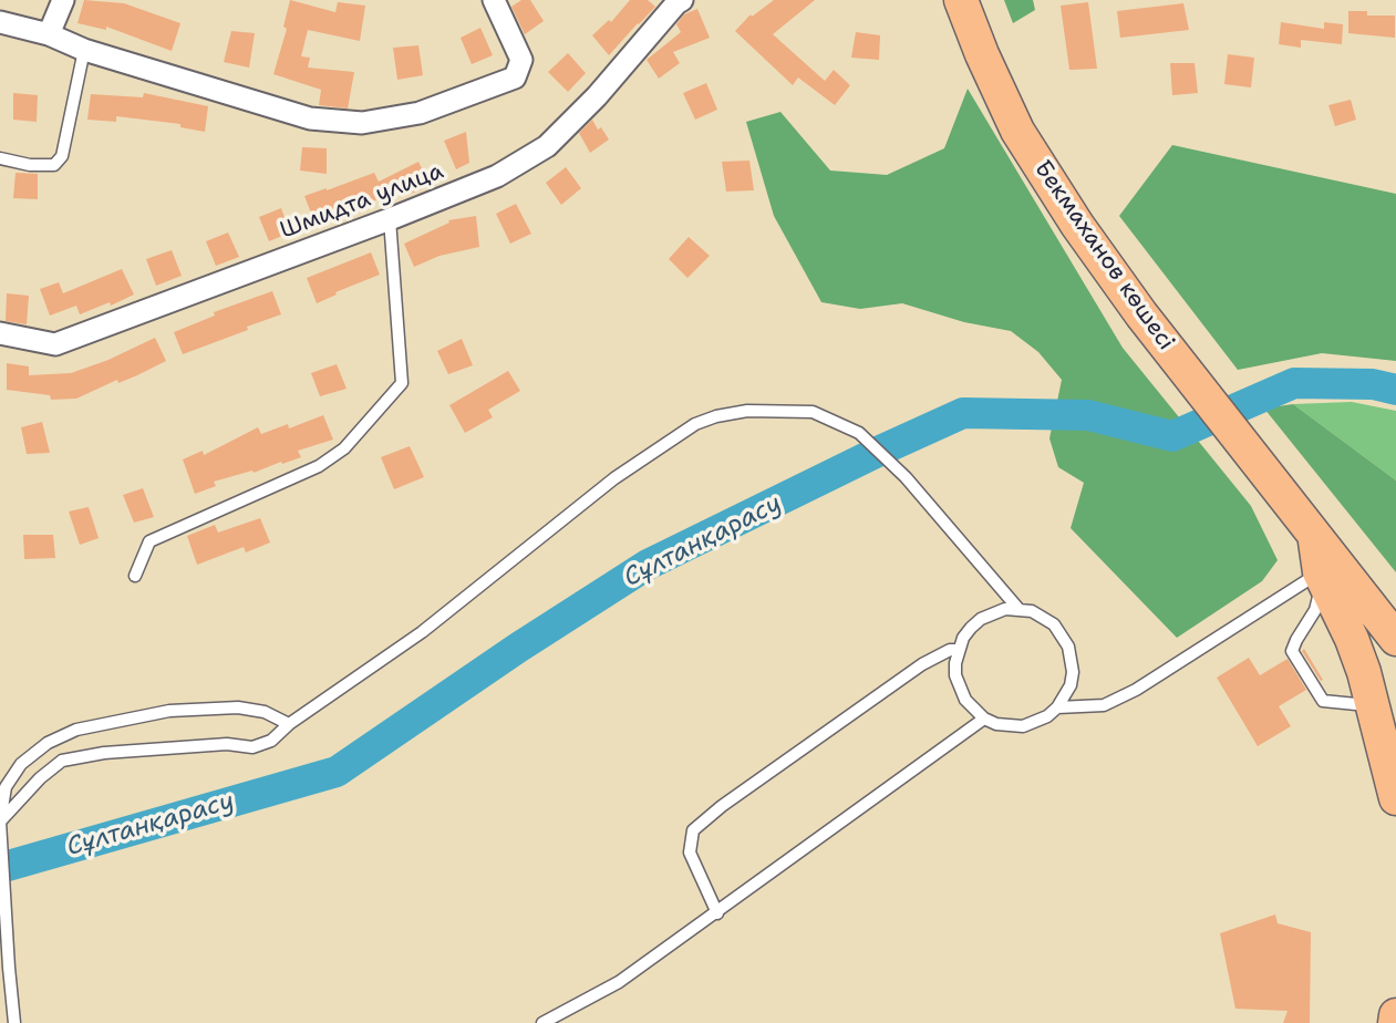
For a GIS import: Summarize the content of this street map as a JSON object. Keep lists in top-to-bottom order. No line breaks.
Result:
{"streets":{"main road":["Бекмаханов көшесі"],"street":["Шмидта улица"]},"water":["Сұлтанқарасу"]}
